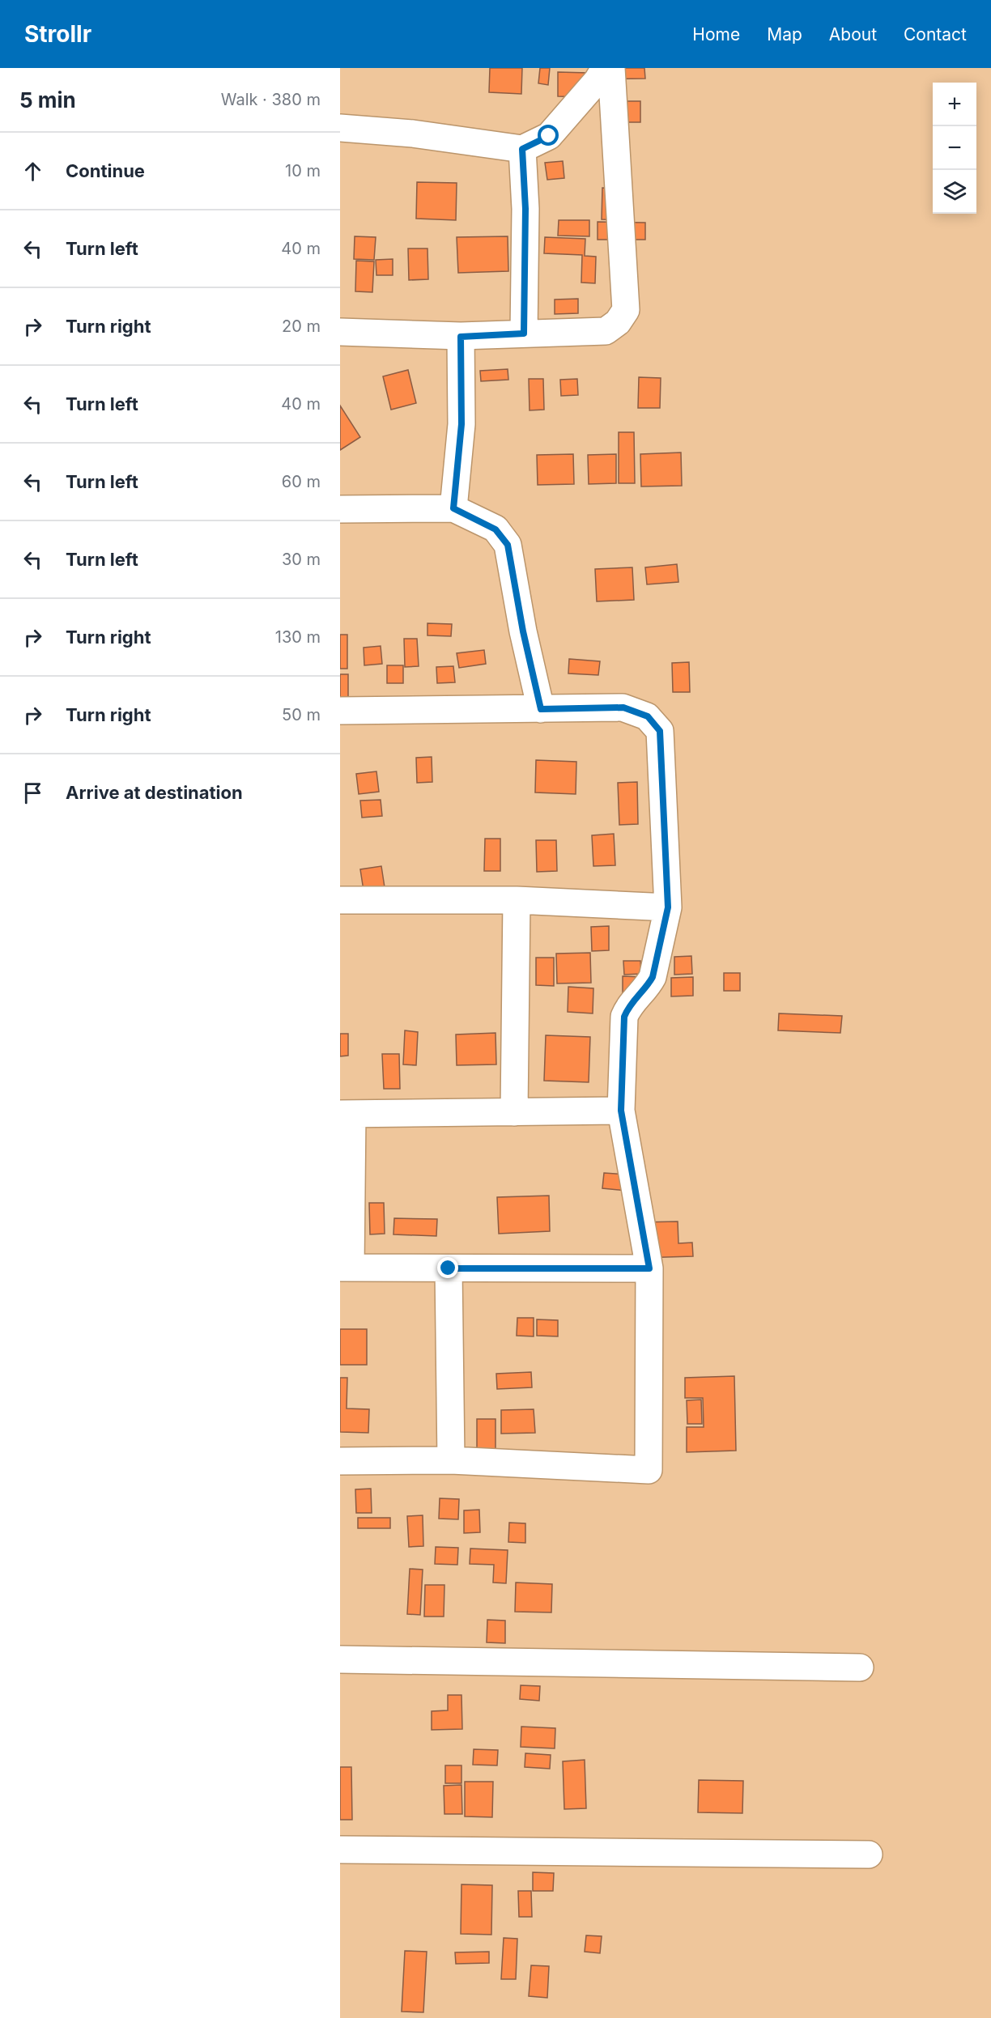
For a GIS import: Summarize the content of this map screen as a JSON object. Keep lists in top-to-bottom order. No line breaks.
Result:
{"page":{"header":"Strollr","nav":["Home","Map","About","Contact"],"heading":["5 min","Walk · 380 m"],"map_buttons":["+","−"],"list":[["Continue","10 m"],["Turn left","40 m"],["Turn right","20 m"],["Turn left","40 m"],["Turn left","60 m"],["Turn left","30 m"],["Turn right","130 m"],["Turn right","50 m"],"Arrive at destination"]}}
